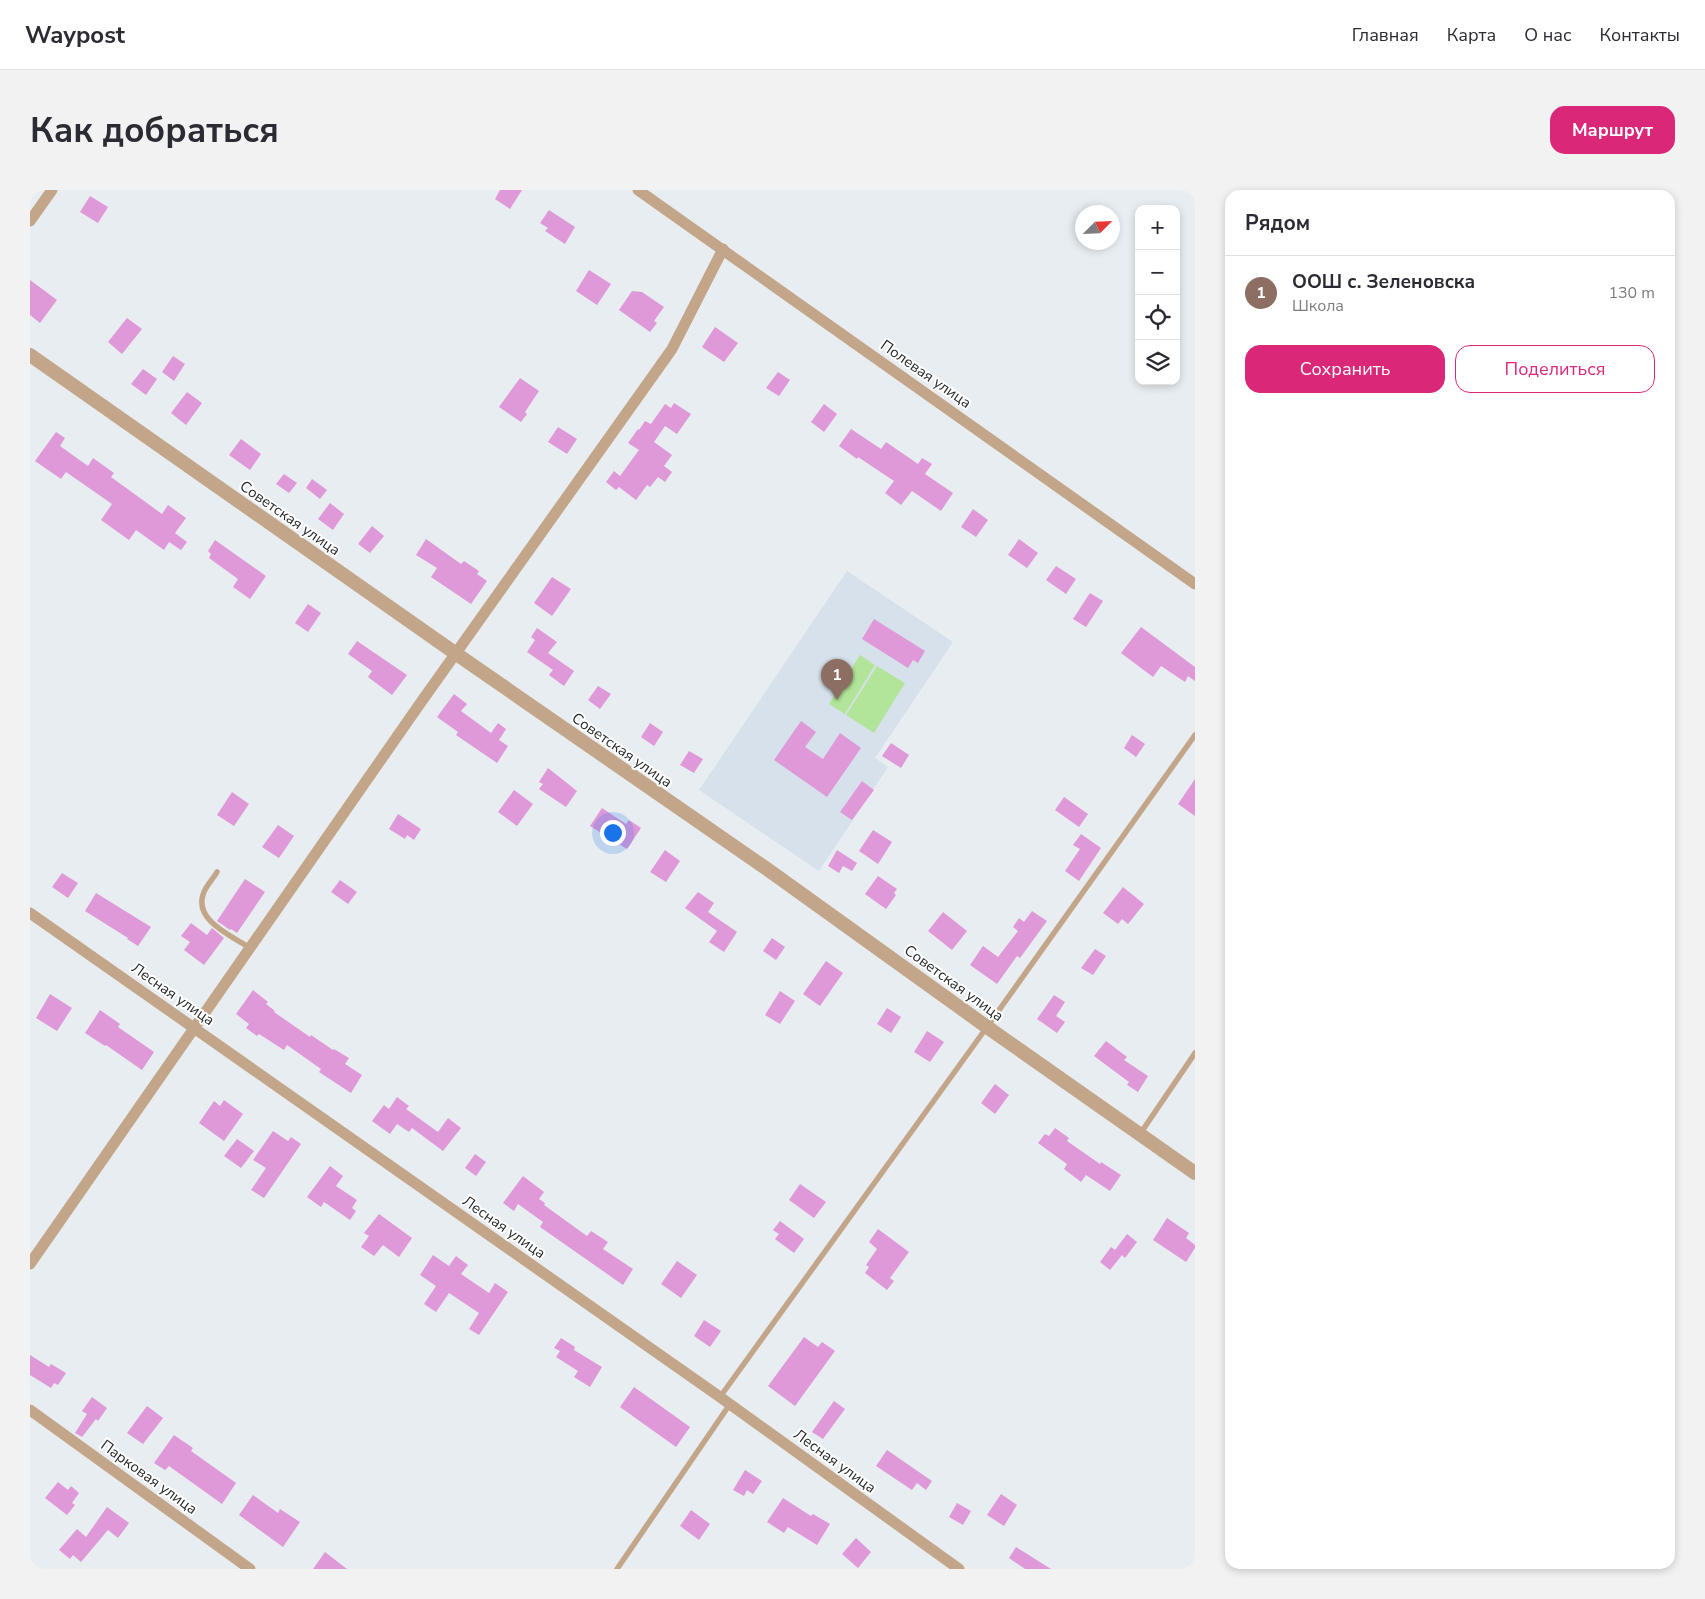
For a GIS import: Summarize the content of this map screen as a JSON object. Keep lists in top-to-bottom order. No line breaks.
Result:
{"streets":{"street":["Полевая улица","Советская улица","Лесная улица","Парковая улица"]},"north":"top right","page":{"header":"Waypost","nav":["Главная","Карта","О нас","Контакты"],"buttons":["Маршрут",["Сохранить","Поделиться"]],"title":"Как добраться","heading":"Рядом","map_buttons":["+","−"],"list":[{"mark":"1","name":"ООШ с. Зеленовска","note":"Школа","value":"130 m"}],"pins":"1"}}
